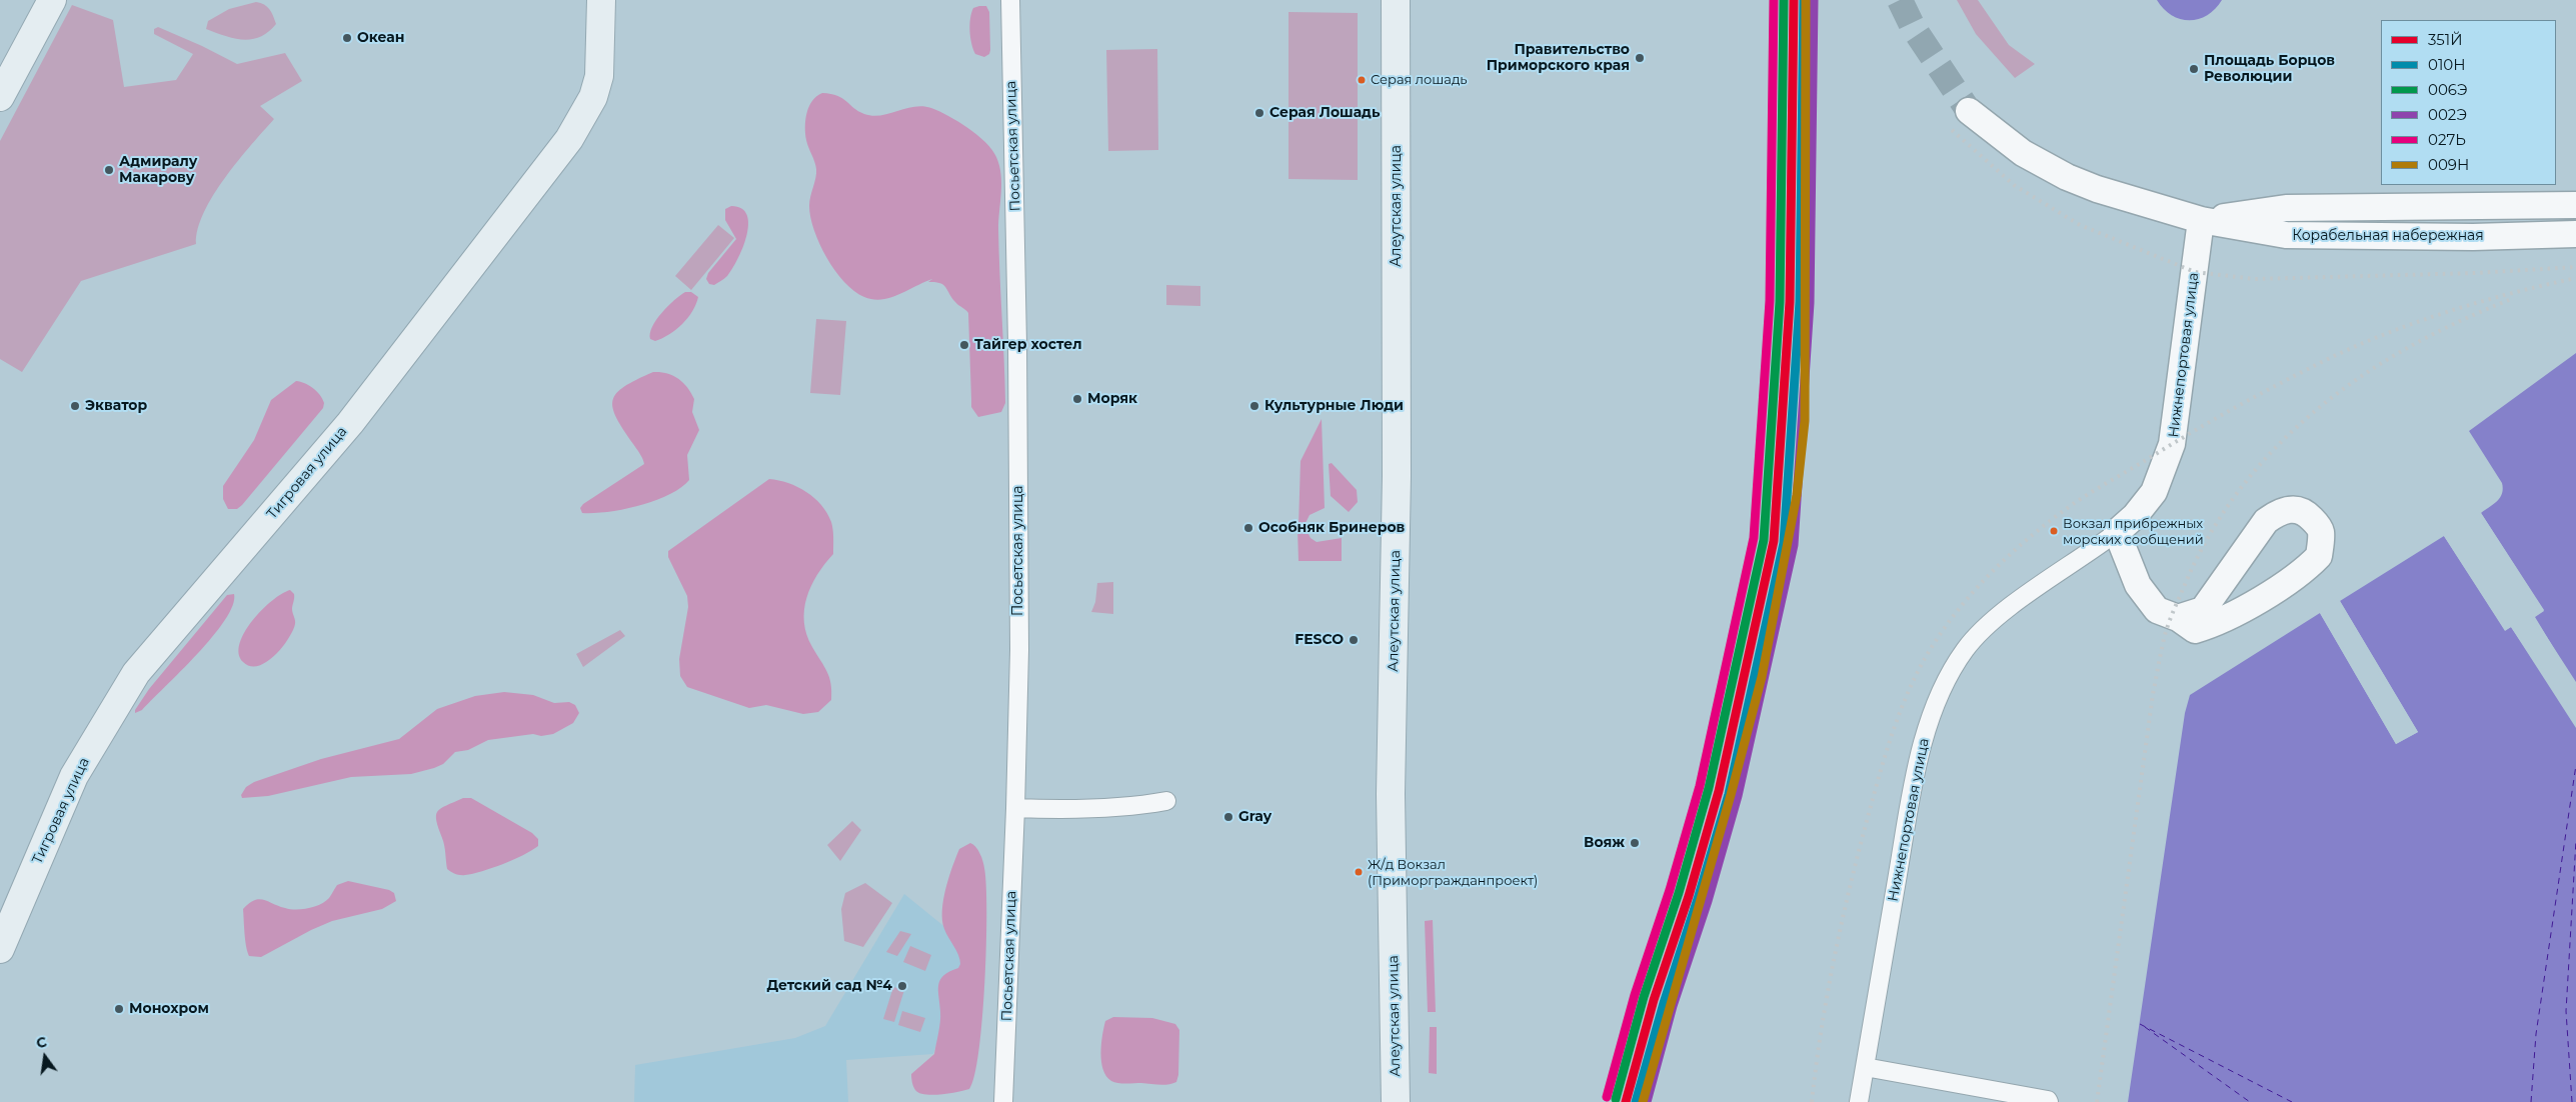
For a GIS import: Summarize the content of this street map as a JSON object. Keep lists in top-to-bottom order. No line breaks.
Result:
{"streets":{"main road":["Алеутская улица","Корабельная набережная","Нижнепортовая улица","Тигровая улица"],"street":["Посьетская улица"]},"crossings":[["Корабельная набережная","Нижнепортовая улица"]],"places":["Океан","Правительство Приморского края","Площадь Борцов Революции","Серая лошадь","Серая Лошадь","Адмиралу Макарову","Тайгер хостел","Моряк","Экватор","Культурные Люди","Особняк Бринеров","Вокзал прибрежных морских сообщений","FESCO","Gray","Вояж","Ж/д Вокзал (Приморгражданпроект)","Детский сад №4","Монохром"],"lines":["transit line 351Й","transit line 010Н","transit line 006Э","transit line 002Э","transit line 027Ь","transit line 009Н"],"legend":["351Й","010Н","006Э","002Э","027Ь","009Н"],"north":"top"}
